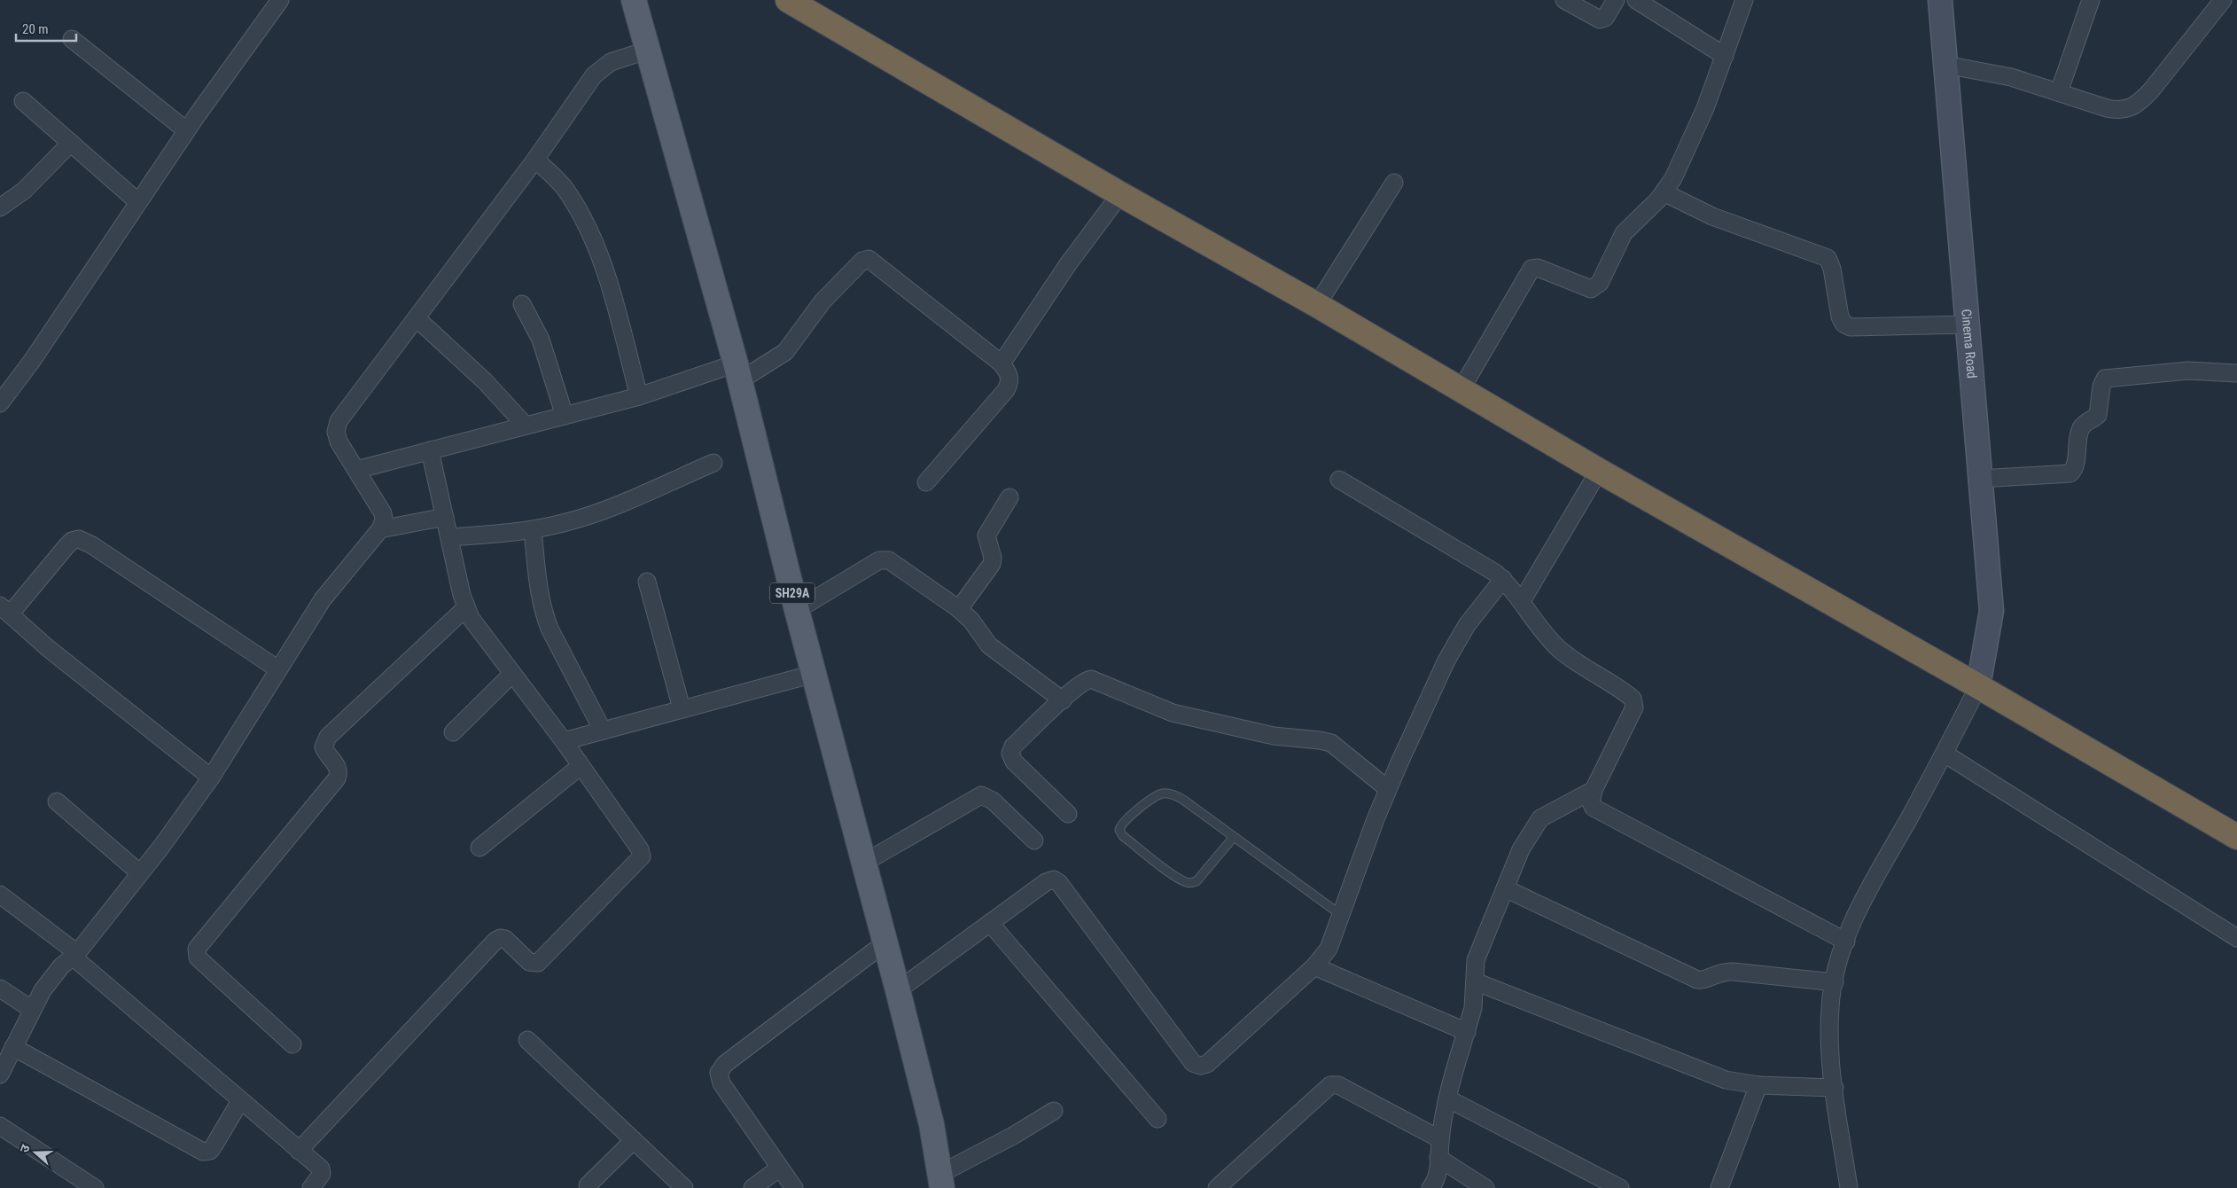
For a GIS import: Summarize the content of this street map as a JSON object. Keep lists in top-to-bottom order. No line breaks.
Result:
{"streets":{"main road":["SH29A"],"street":["Cinema Road"]},"scale_bar":"20 m","north":"left"}
